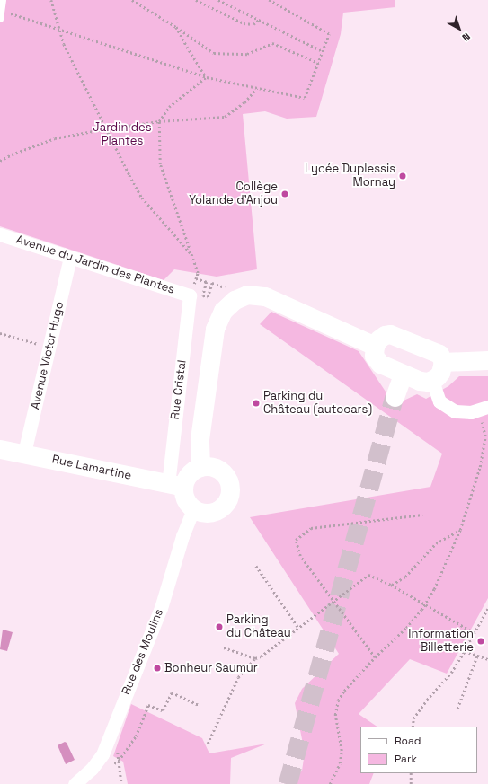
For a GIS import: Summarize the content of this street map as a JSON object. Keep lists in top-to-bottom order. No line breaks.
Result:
{"streets":{"street":["Avenue du Jardin des Plantes","Avenue Victor Hugo","Rue Cristal","Rue Lamartine","Rue des Moulins"]},"crossings":[["Avenue du Jardin des Plantes","Avenue Victor Hugo"],["Avenue du Jardin des Plantes","Rue Cristal"],["Avenue Victor Hugo","Rue Lamartine"],["Rue Cristal","Rue Lamartine"],["Rue Cristal","Rue des Moulins"],["Rue Lamartine","Rue des Moulins"]],"parks":["Jardin des Plantes"],"places":["Lycée Duplessis Mornay","Collège Yolande d'Anjou","Parking du Château (autocars)","Parking du Château","Information Billetterie","Bonheur Saumur"],"legend":["Road","Park"],"north":"bottom right"}
